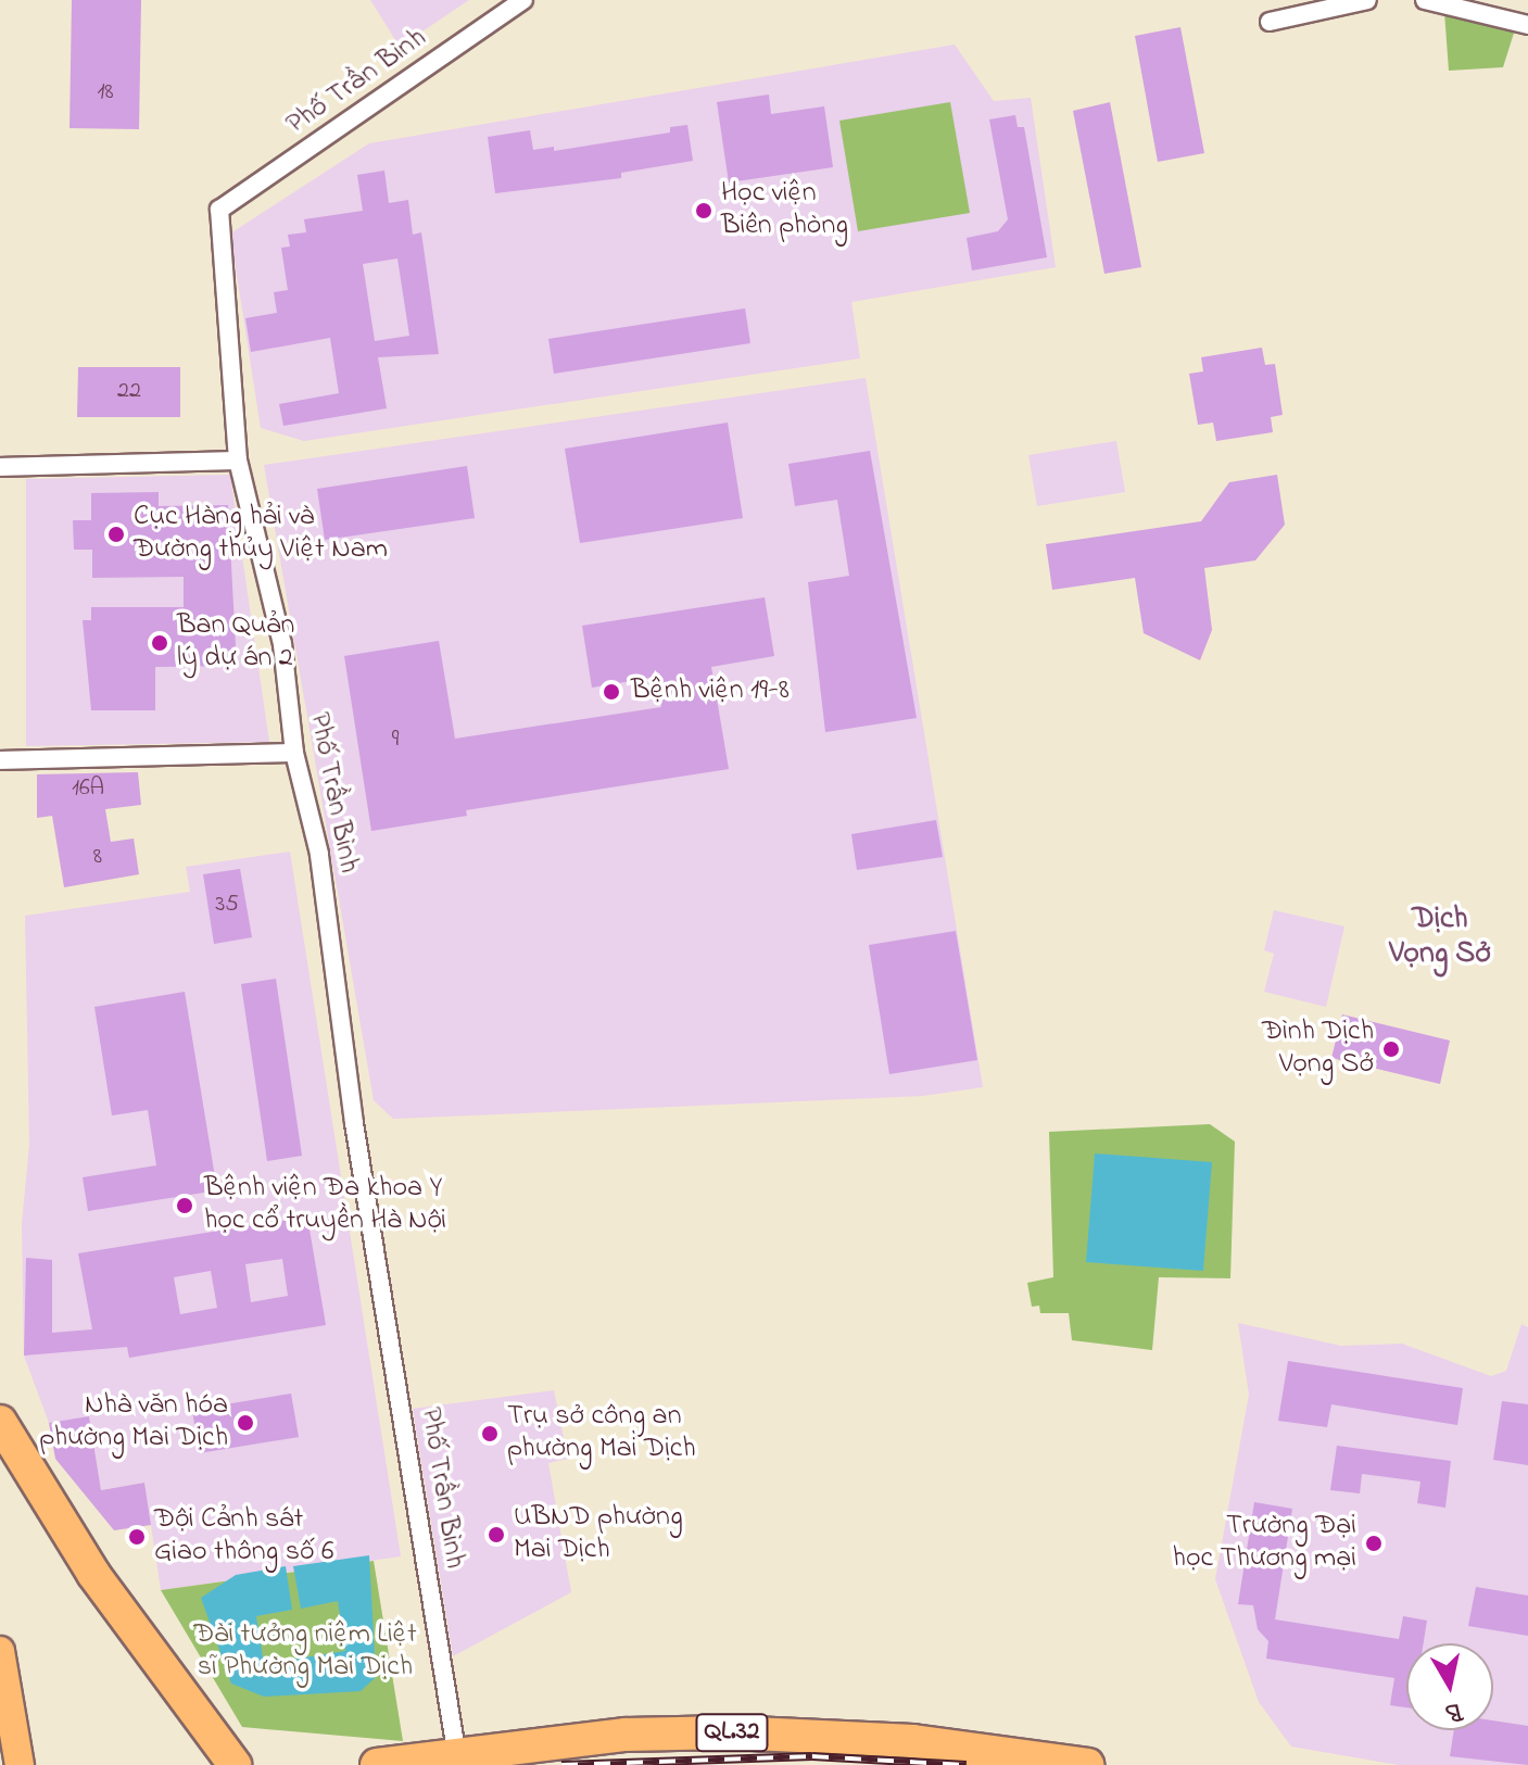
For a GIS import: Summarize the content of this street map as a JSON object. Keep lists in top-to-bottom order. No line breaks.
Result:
{"streets":{"highway":["QL.32"],"street":["Phố Trần Bình"]},"crossings":[["Phố Trần Bình","QL.32"]],"districts":["Dịch Vọng Sở"],"parks":["Đài tưởng niệm Liệt sĩ Phường Mai Dịch"],"places":["Học viện Biên phòng","Cục Hàng hải và Đường thủy Việt Nam","Ban Quản lý dự án 2","Bệnh viện 19-8","Đình Dịch Vọng Sở","Bệnh viện Đa khoa Y học cổ truyền Hà Nội","Nhà văn hóa phường Mai Dịch","Trụ sở công an phường Mai Dịch","UBND phường Mai Dịch","Đội Cảnh sát Giao thông số 6","Trường Đại học Thương mại"],"house_numbers":["18","22","9","16A","8","35"],"north":"bottom"}
